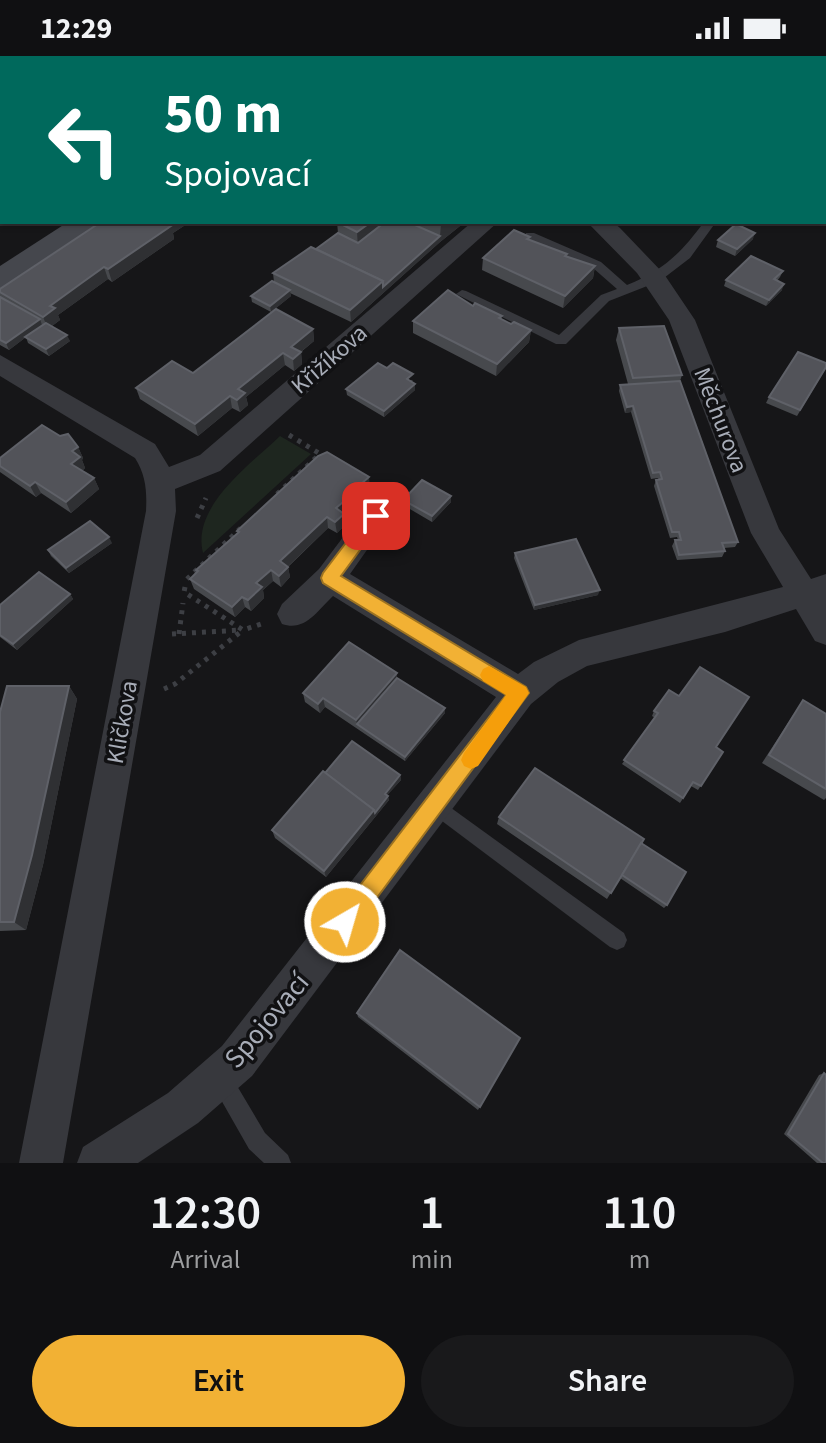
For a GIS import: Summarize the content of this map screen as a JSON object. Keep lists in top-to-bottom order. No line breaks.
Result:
{"streets":{"street":["Křižíkova","Měchurova","Kličkova","Spojovací"]},"crossings":[["Křižíkova","Kličkova"],["Měchurova","Spojovací"]],"page":{"status":"12:29","turn":["50 m","Spojovací"],"eta":["12:30","Arrival","1","min","110","m"],"buttons":["Exit","Share"]}}
